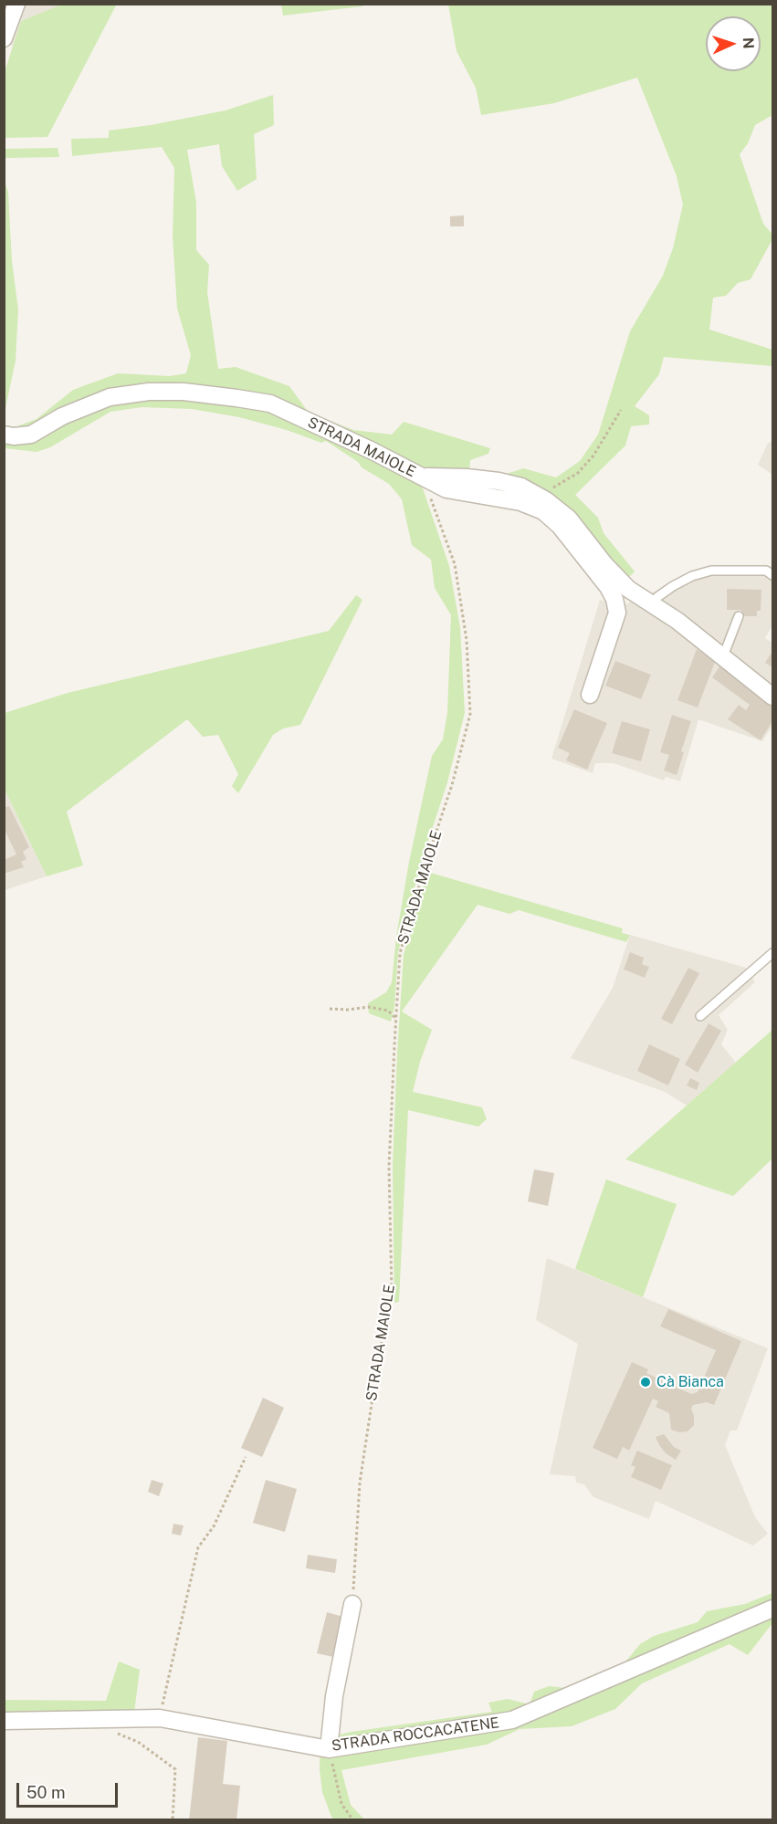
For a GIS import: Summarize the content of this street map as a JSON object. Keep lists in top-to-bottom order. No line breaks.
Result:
{"streets":{"street":["STRADA MAIOLE","STRADA ROCCACATENE"]},"places":["Cà Bianca"],"scale_bar":"50 m","north":"right"}
